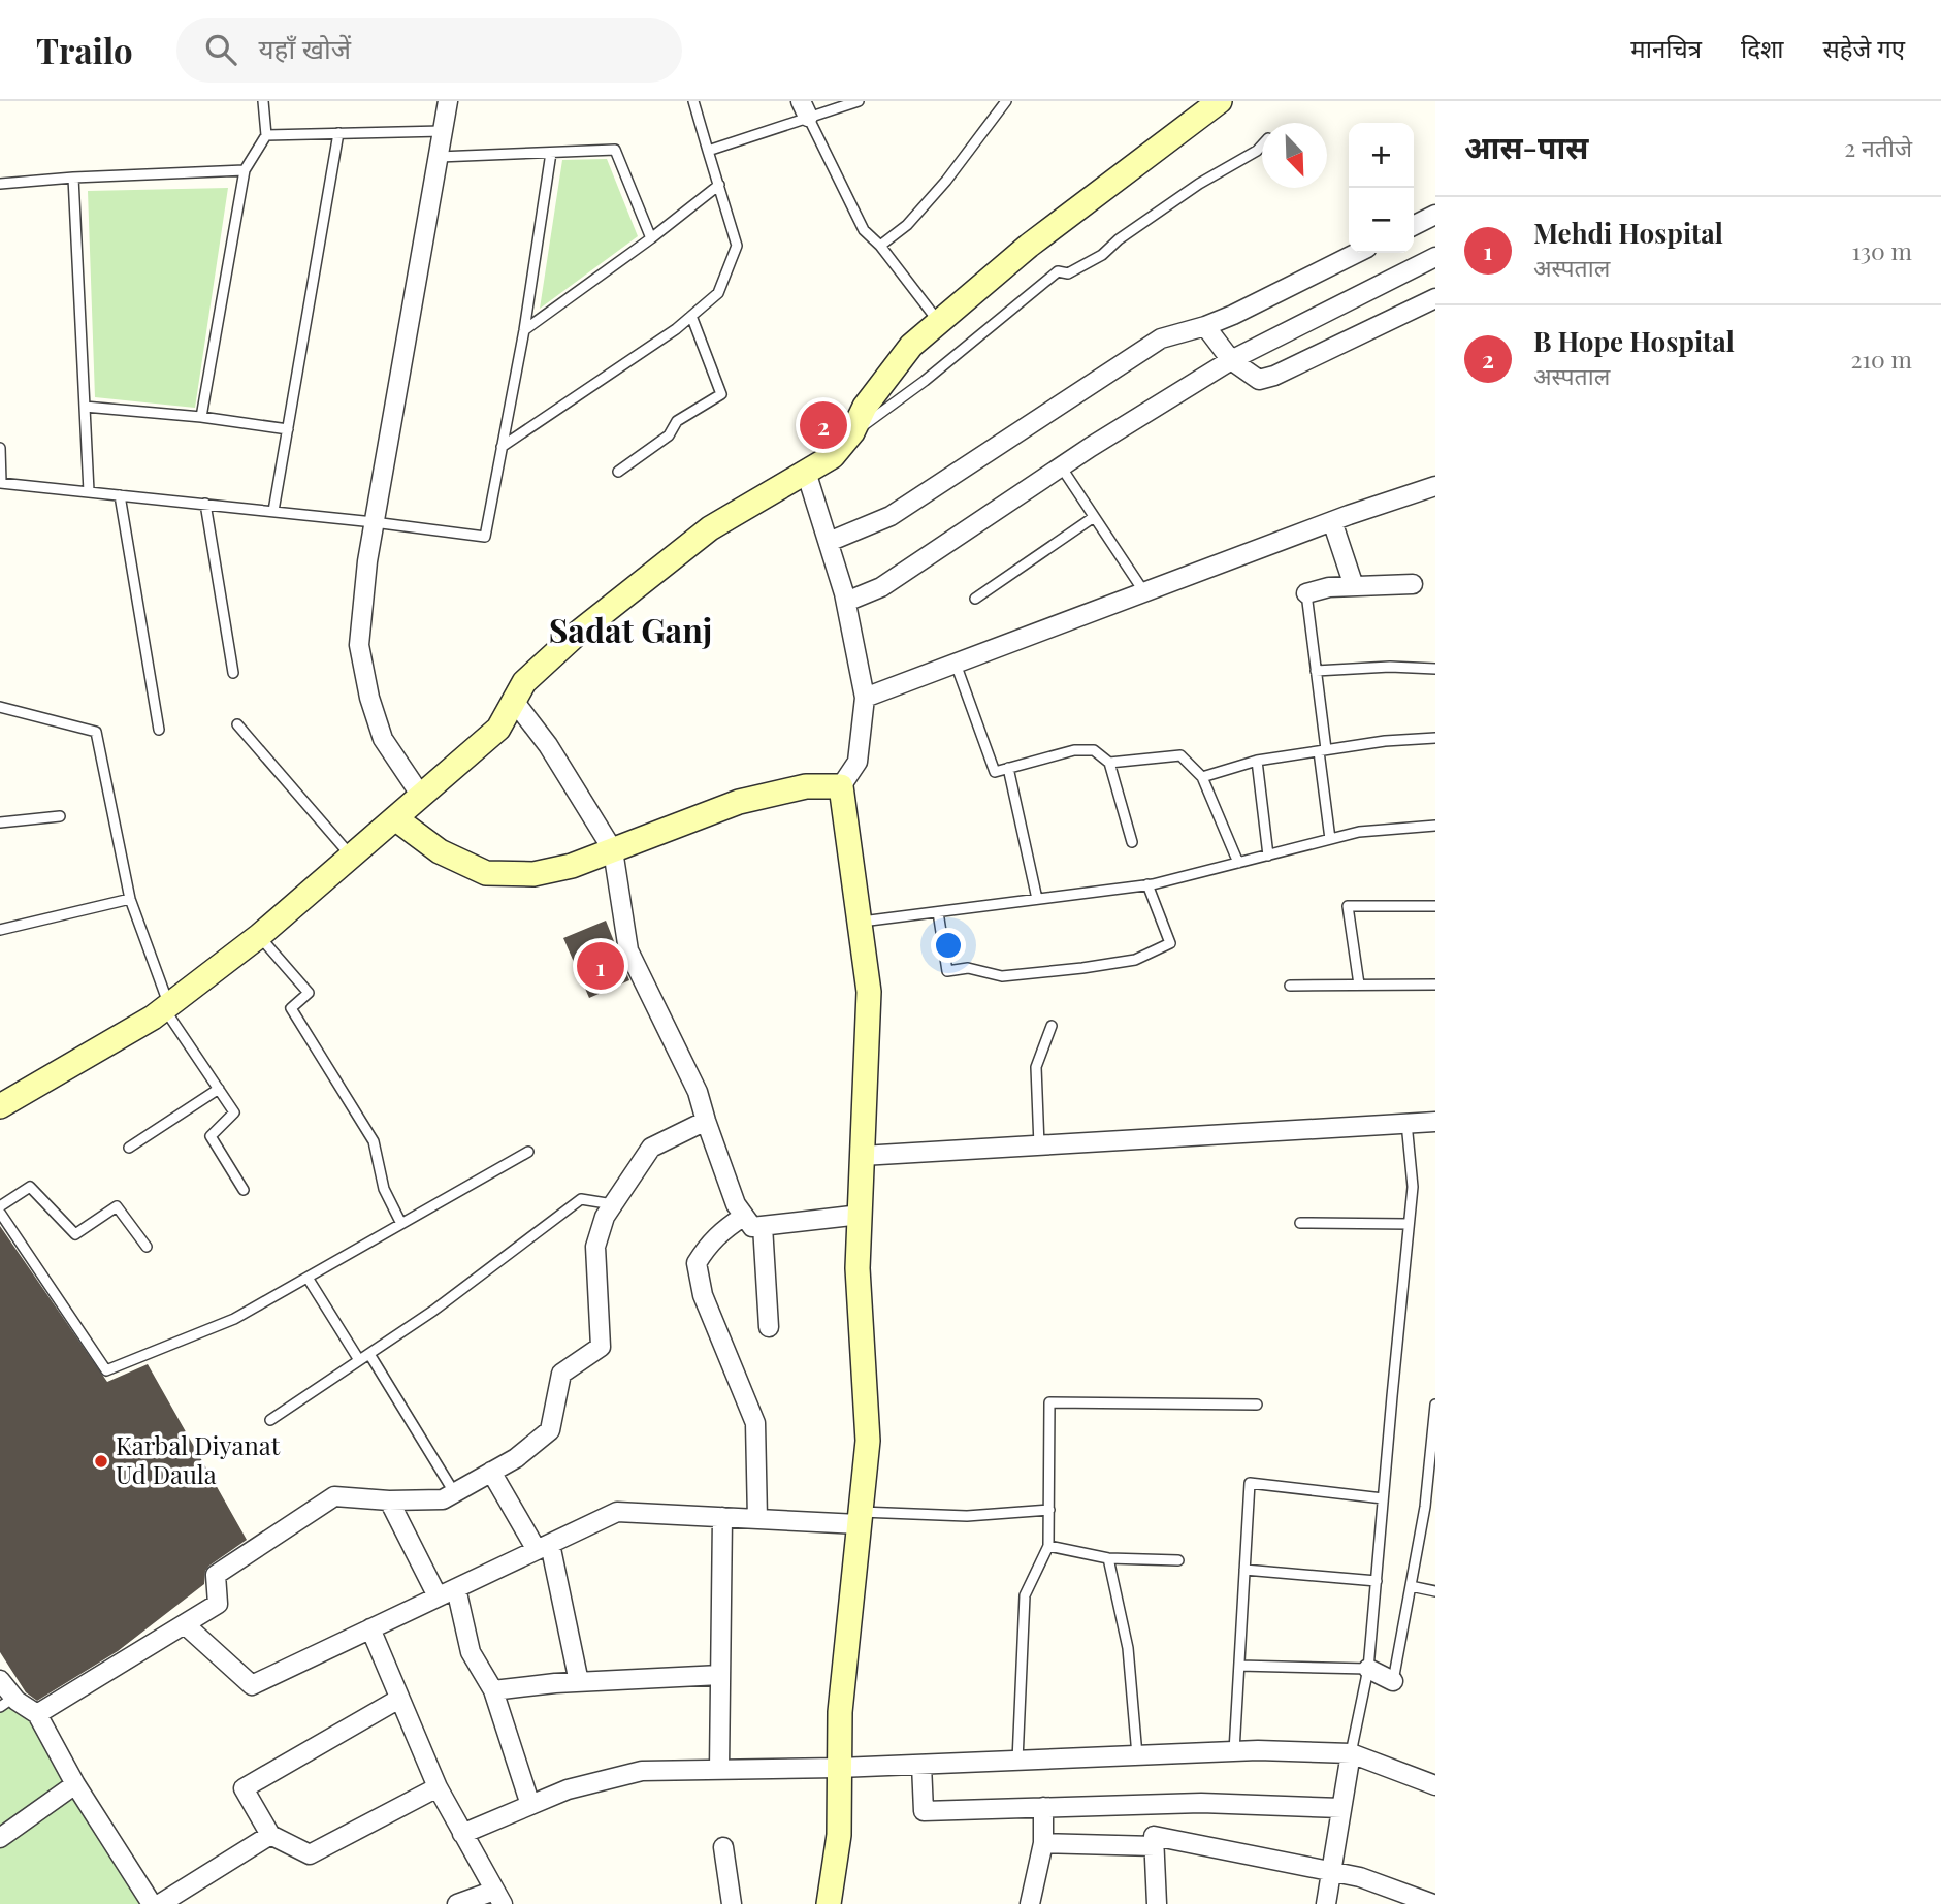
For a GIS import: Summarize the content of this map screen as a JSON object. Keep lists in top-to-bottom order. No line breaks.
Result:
{"districts":["Sadat Ganj"],"places":["Karbal Diyanat Ud Daula"],"north":"bottom right","page":{"header":"Trailo","search":"यहाँ खोजें","nav":["मानचित्र","दिशा","सहेजे गए"],"heading":["आस-पास","2 नतीजे"],"map_buttons":["+","−"],"list":[{"mark":"1","name":"Mehdi Hospital","note":"अस्पताल","value":"130 m"},{"mark":"2","name":"B Hope Hospital","note":"अस्पताल","value":"210 m"}],"pins":["2","1"]}}
